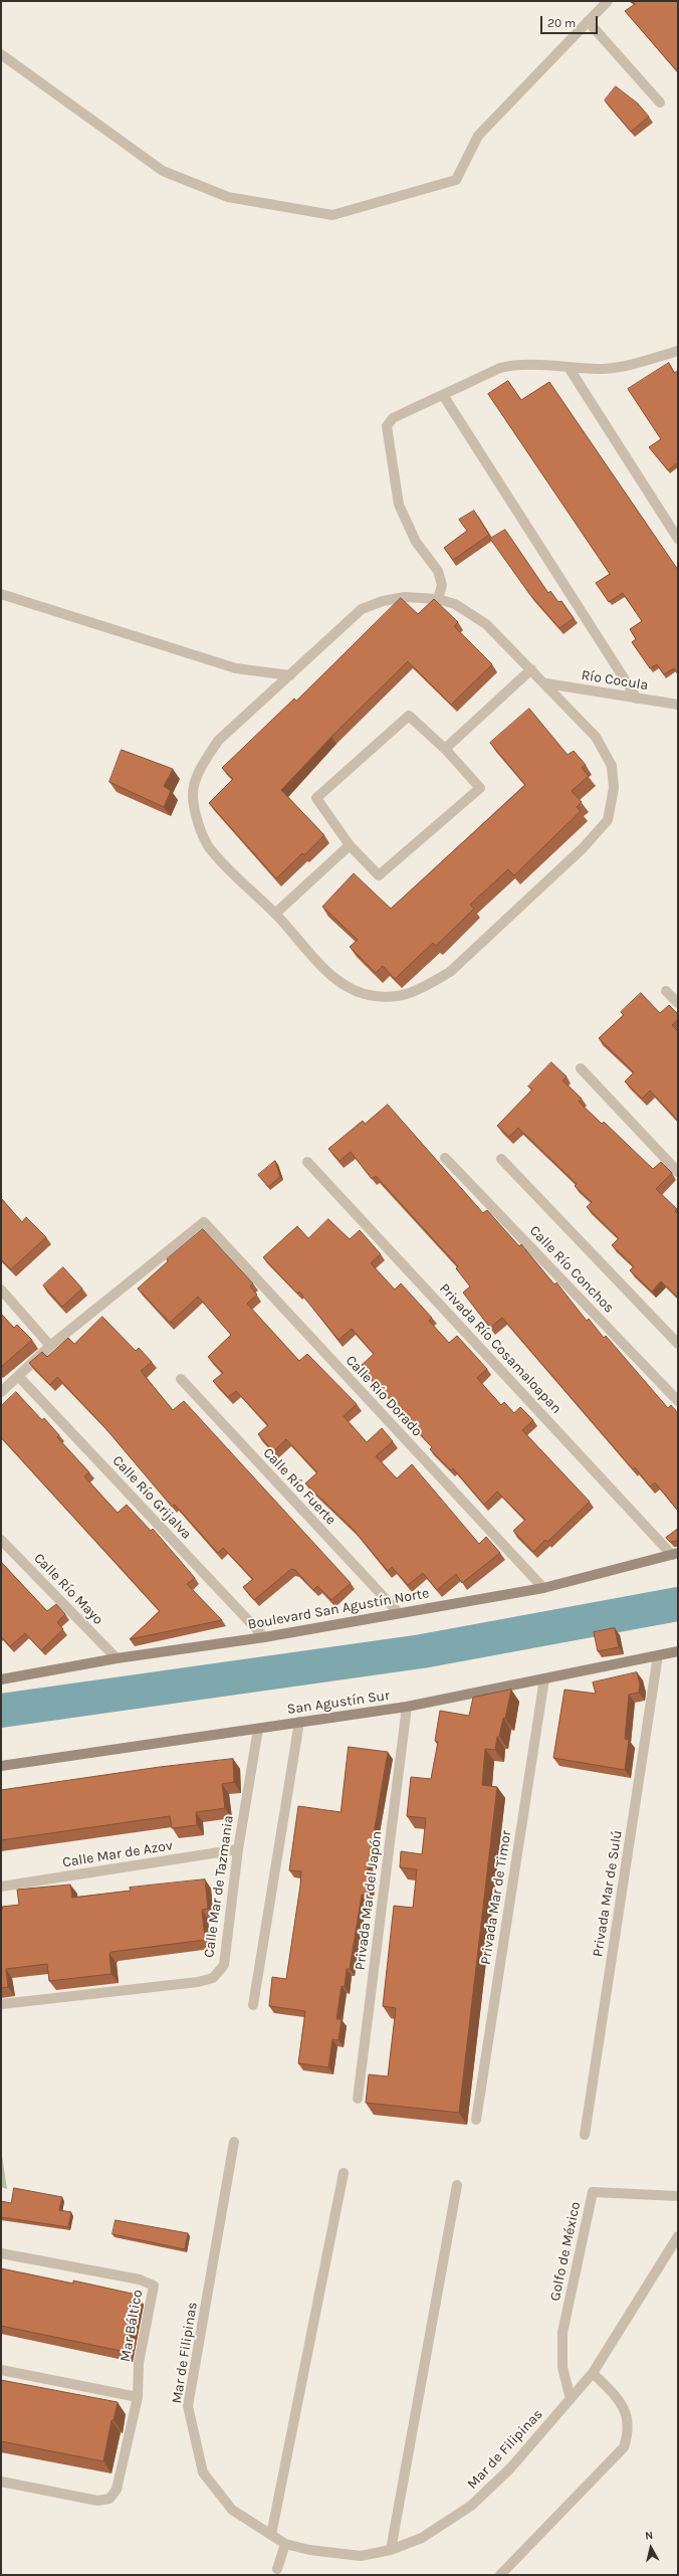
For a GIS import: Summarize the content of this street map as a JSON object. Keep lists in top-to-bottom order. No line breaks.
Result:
{"streets":{"main road":["Boulevard San Agustín Norte","San Agustín Sur"],"street":["Río Cocula","Calle Río Conchos","Privada Río Cosamaloapan","Calle Río Dorado","Calle Río Fuerte","Calle Río Grijalva","Calle Río Mayo","Calle Mar de Azov","Calle Mar de Tazmania","Privada Mar de Sulú","Privada Mar de Timor","Privada Mar del Japón","Golfo de México","Mar Báltico","Mar de Filipinas"]},"crossings":[["Privada Río Cosamaloapan","Boulevard San Agustín Norte"],["Calle Río Dorado","Boulevard San Agustín Norte"],["Calle Río Fuerte","Boulevard San Agustín Norte"],["Calle Río Grijalva","Boulevard San Agustín Norte"],["Calle Río Mayo","Boulevard San Agustín Norte"],["San Agustín Sur","Calle Mar de Tazmania"],["San Agustín Sur","Privada Mar de Sulú"],["San Agustín Sur","Privada Mar de Timor"],["San Agustín Sur","Privada Mar del Japón"],["Calle Mar de Azov","Calle Mar de Tazmania"],["Golfo de México","Mar de Filipinas"]],"scale_bar":"20 m","north":"top"}
